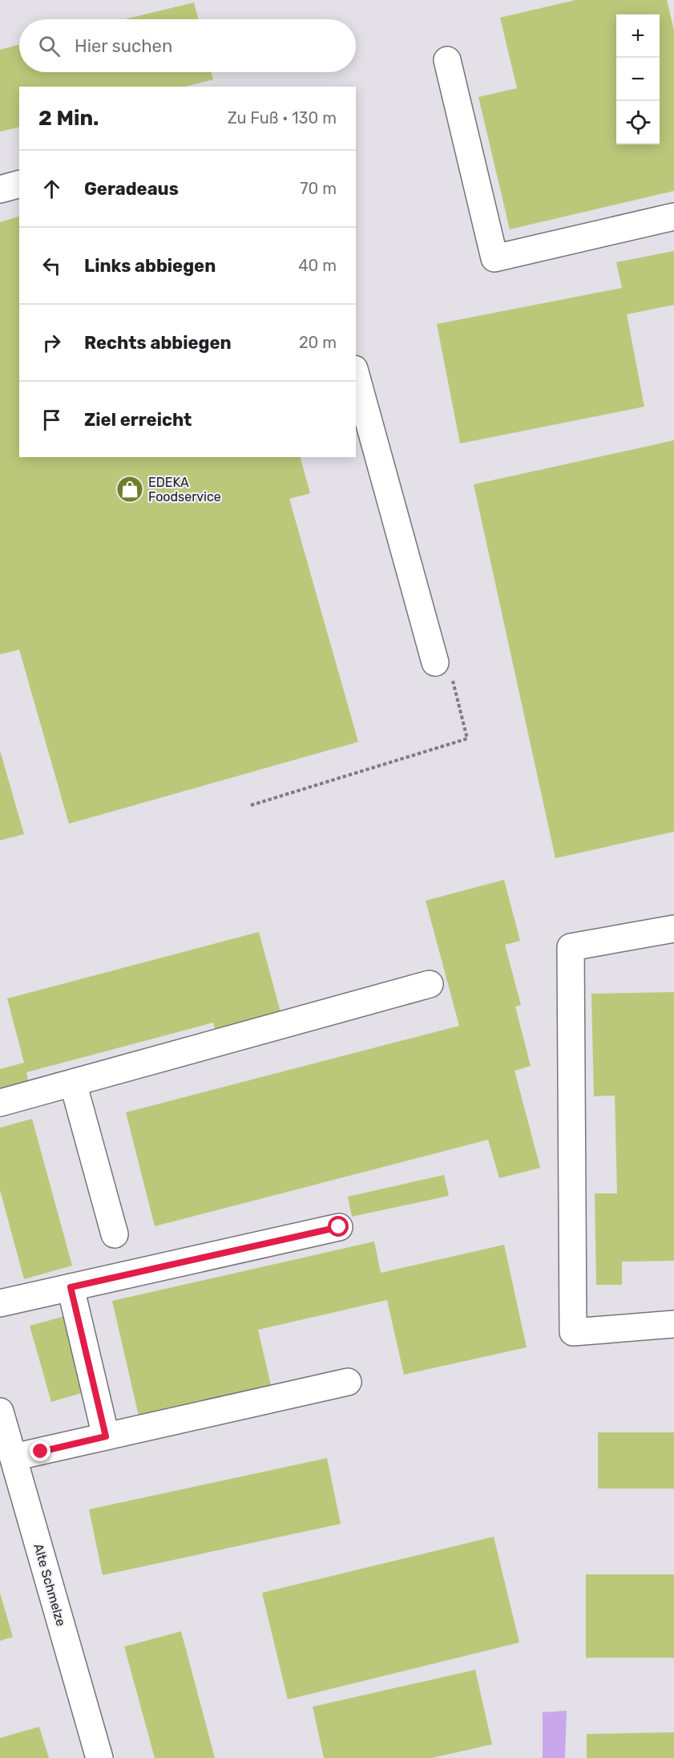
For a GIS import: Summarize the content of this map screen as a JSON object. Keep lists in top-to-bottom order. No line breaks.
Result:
{"streets":{"street":["Alte Schmelze"]},"places":{"shop":["EDEKA Foodservice"]},"page":{"map_buttons":["+","−"],"search":"Hier suchen","heading":["2 Min.","Zu Fuß · 130 m"],"list":[["Geradeaus","70 m"],["Links abbiegen","40 m"],["Rechts abbiegen","20 m"],"Ziel erreicht"]}}
